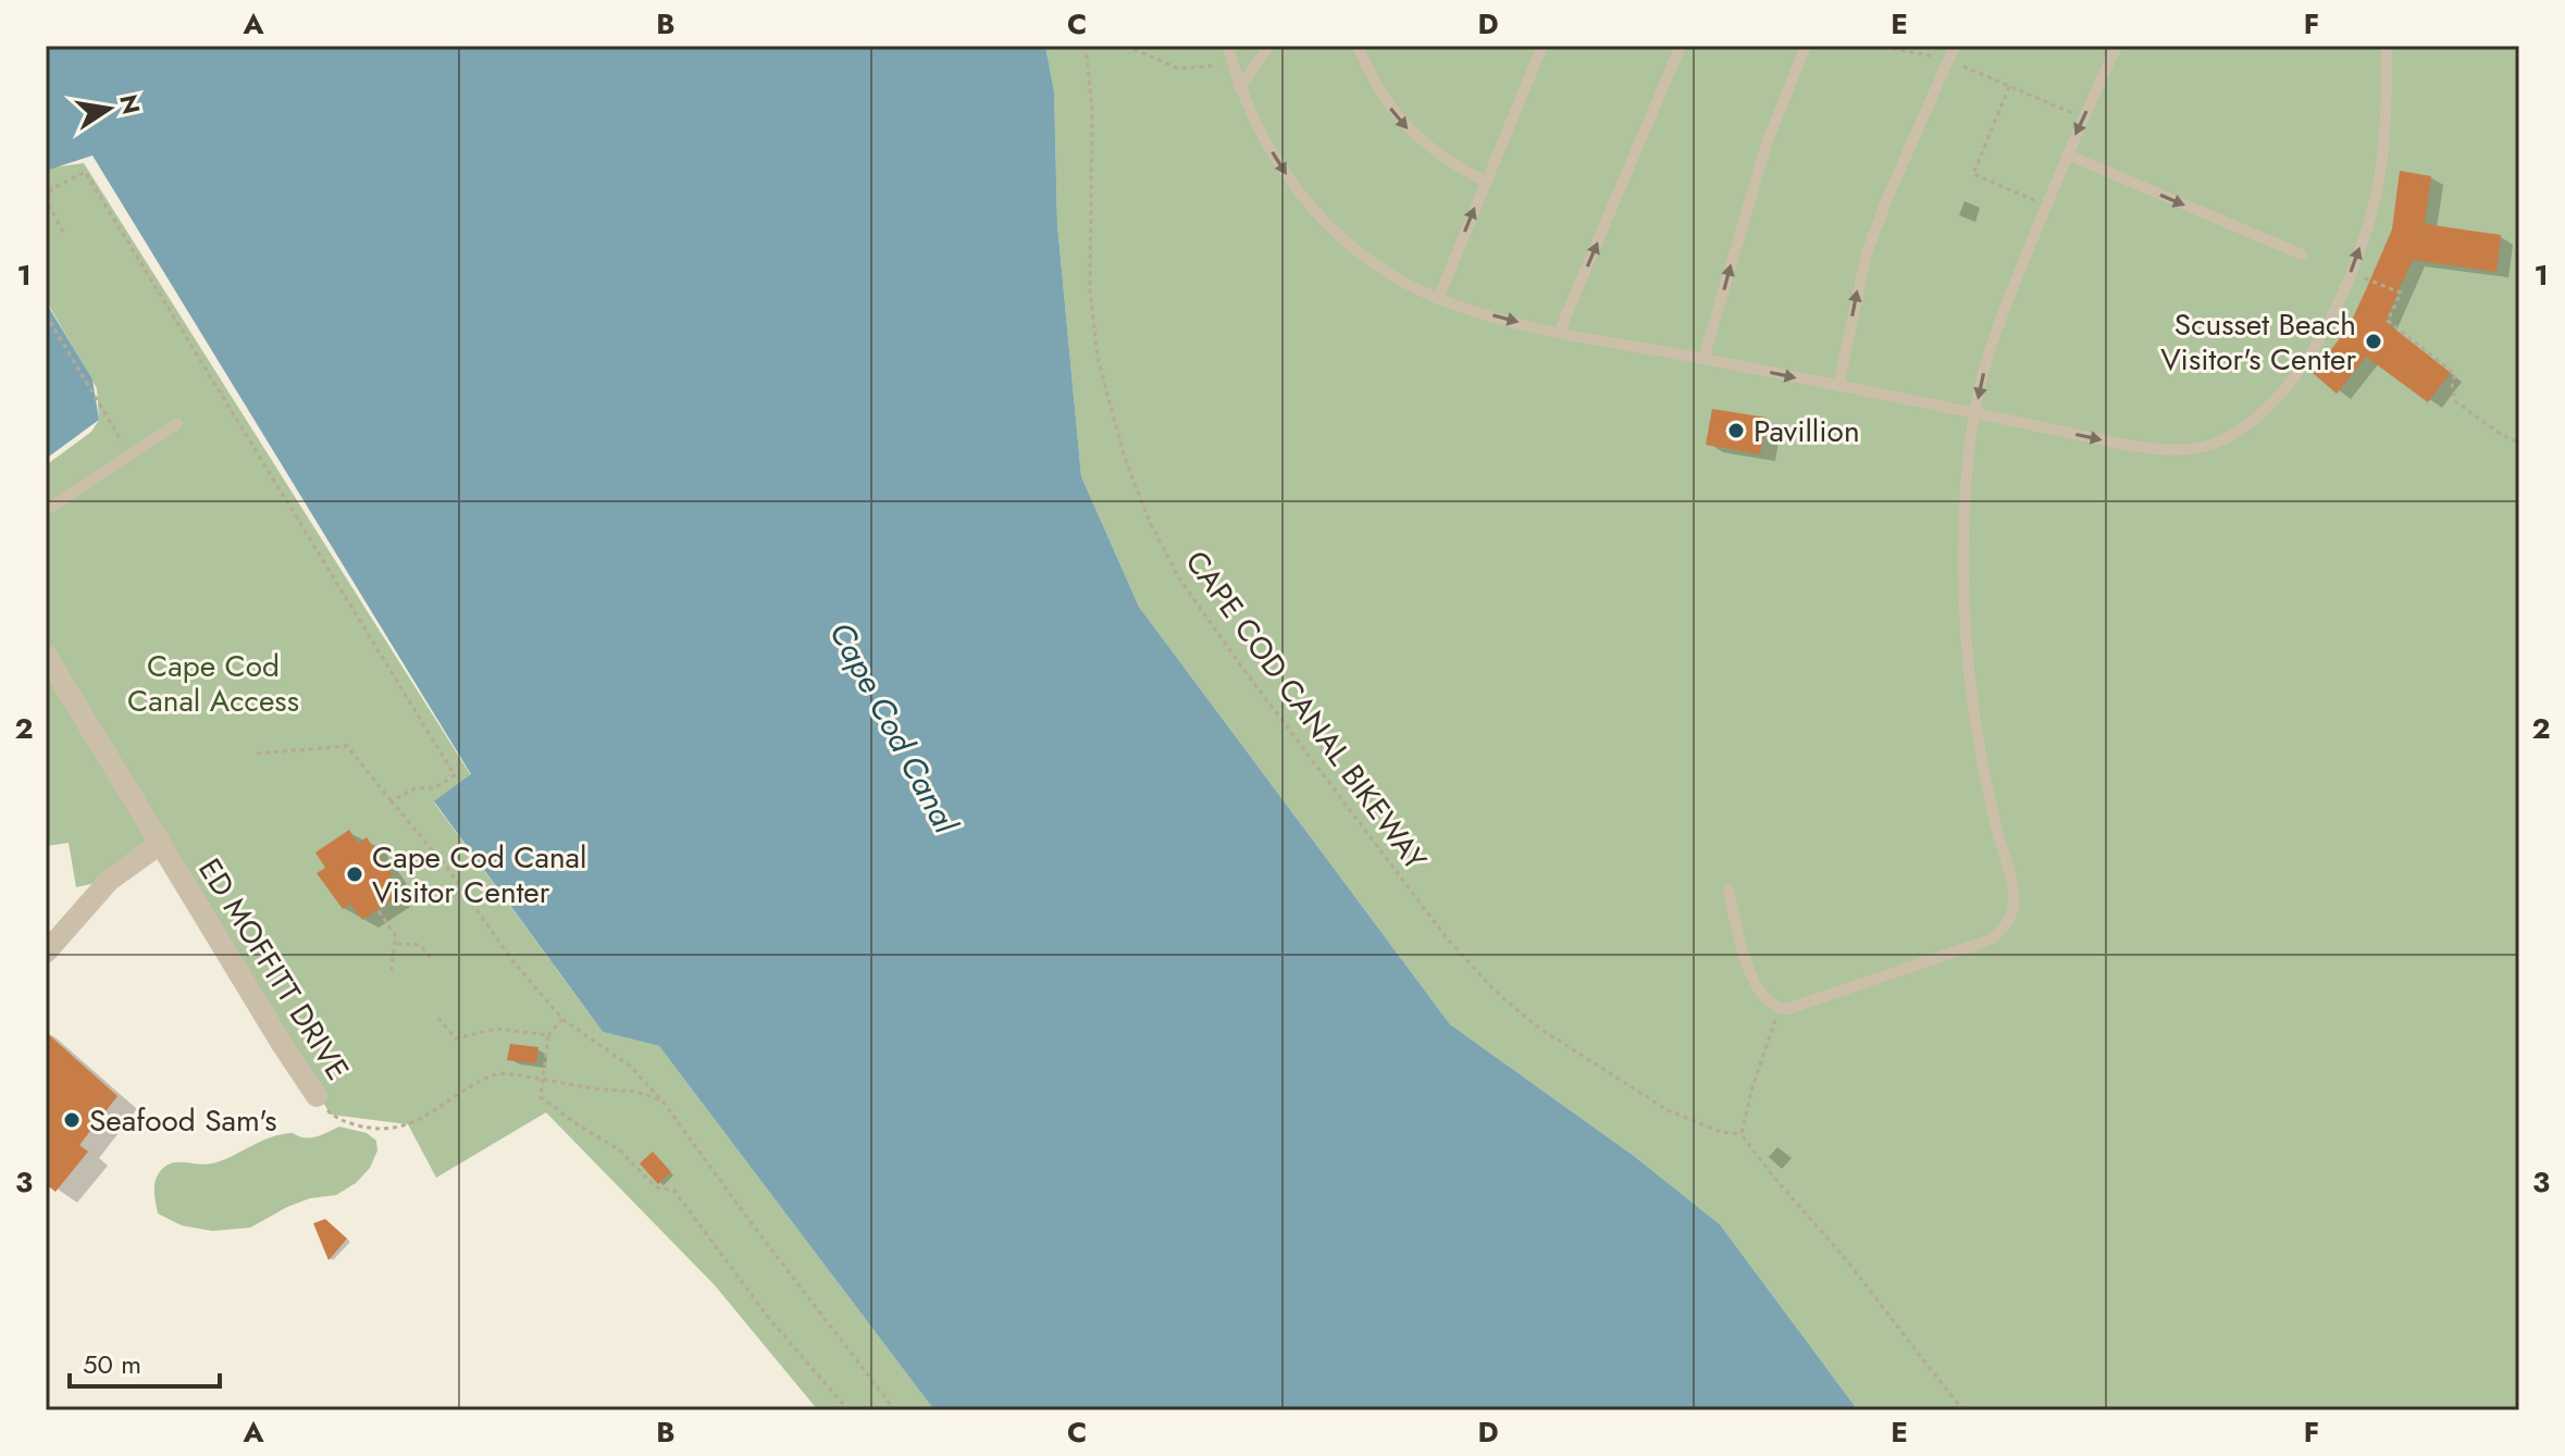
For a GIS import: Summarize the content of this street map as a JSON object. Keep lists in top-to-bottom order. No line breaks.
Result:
{"streets":{"street":["ED MOFFITT DRIVE"],"path":["CAPE COD CANAL BIKEWAY"]},"water":["Cape Cod Canal"],"parks":["Cape Cod Canal Access"],"places":["Scusset Beach Visitor's Center","Pavillion","Cape Cod Canal Visitor Center","Seafood Sam's"],"scale_bar":"50 m","north":"right","grid":{"columns":["A","B","C","D","E","F"],"rows":["1","2","3"]}}
